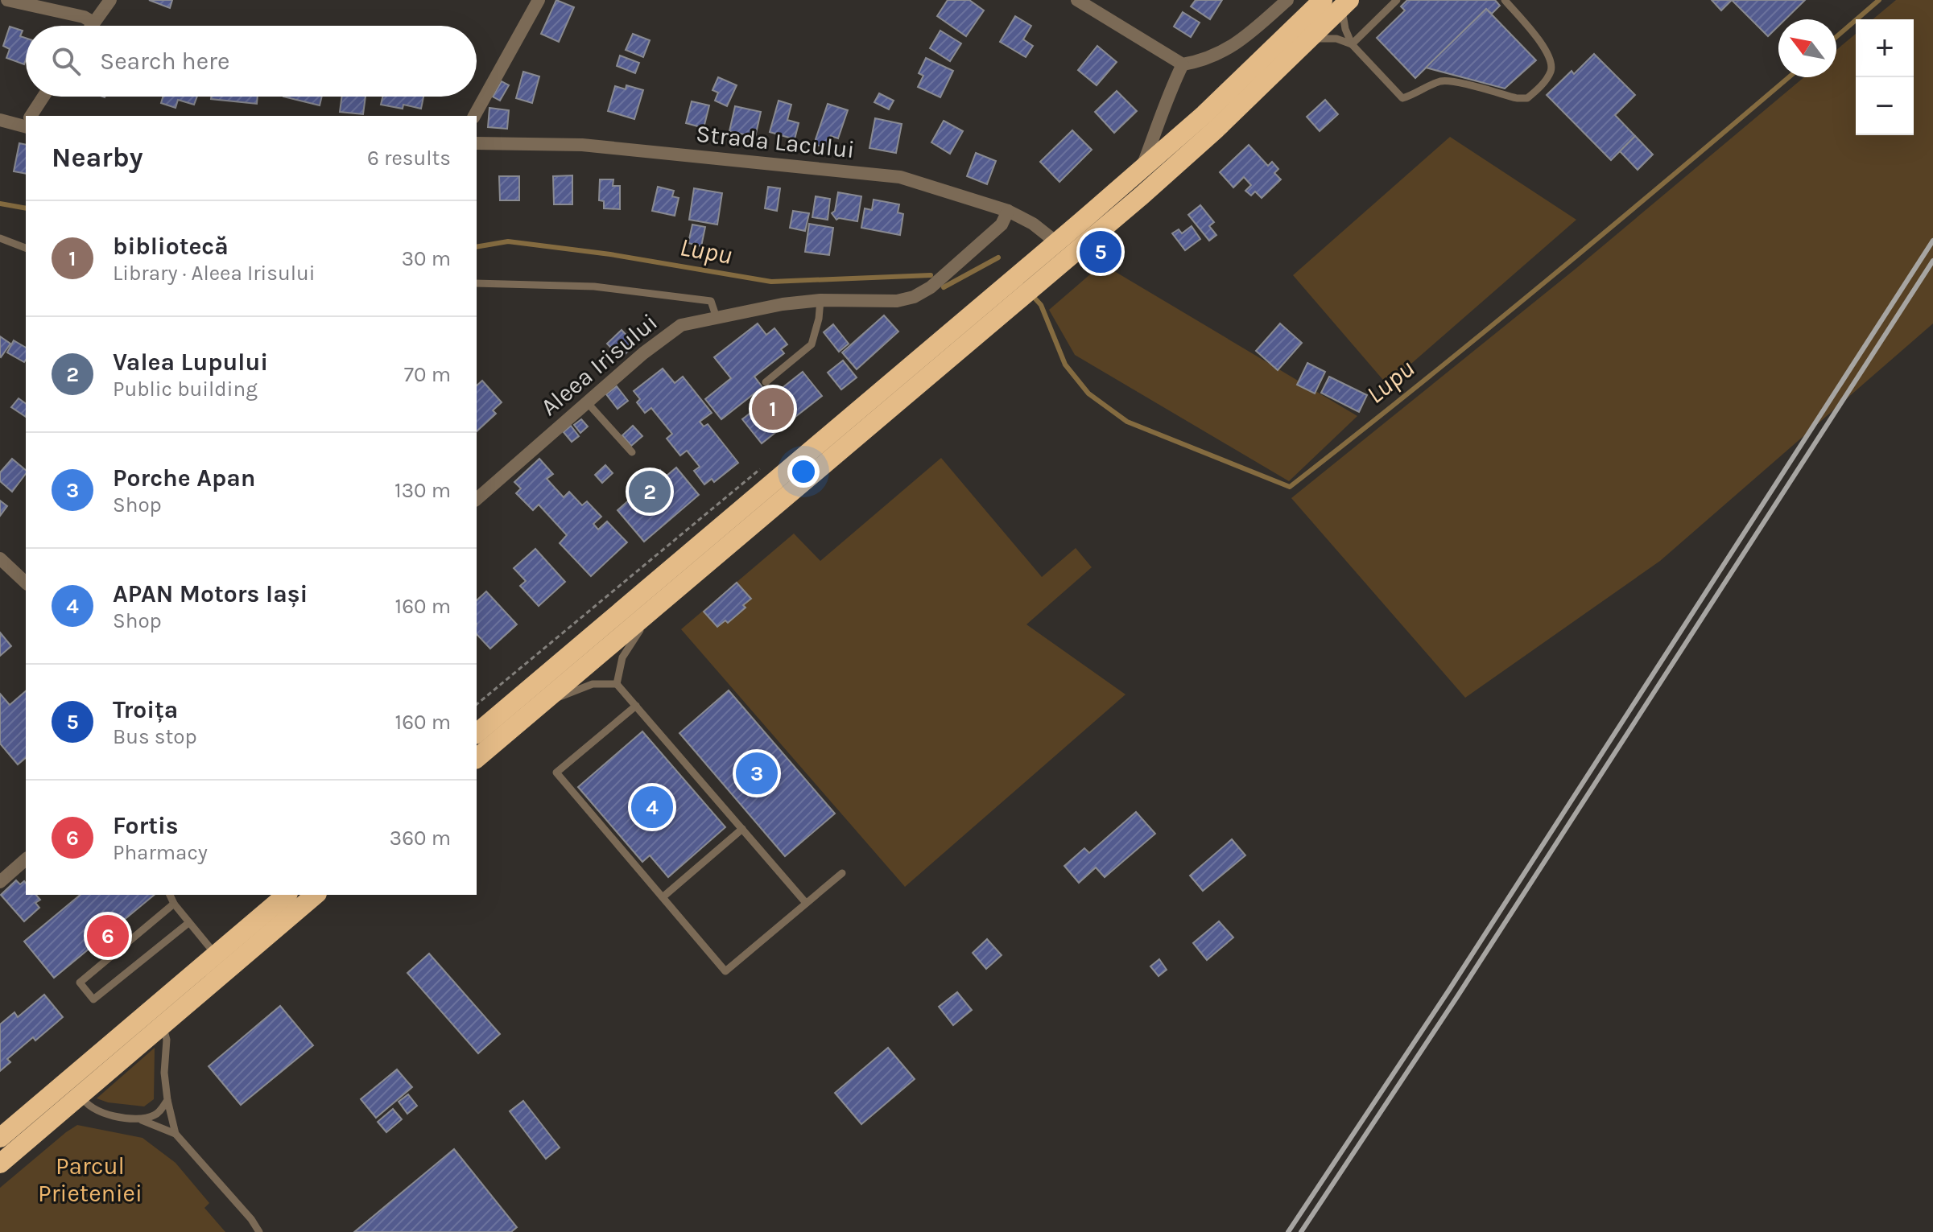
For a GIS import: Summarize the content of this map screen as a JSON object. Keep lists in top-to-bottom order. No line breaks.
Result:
{"streets":{"street":["Strada Lacului","Aleea Irisului"]},"crossings":[["Strada Lacului","Aleea Irisului"]],"water":["Lupu"],"parks":["Parcul Prieteniei"],"north":"top left","page":{"map_buttons":["+","−"],"search":"Search here","heading":["Nearby","6 results"],"list":[{"mark":"1","name":"bibliotecă","note":"Library · Aleea Irisului","value":"30 m"},{"mark":"2","name":"Valea Lupului","note":"Public building","value":"70 m"},{"mark":"3","name":"Porche Apan","note":"Shop","value":"130 m"},{"mark":"4","name":"APAN Motors Iași","note":"Shop","value":"160 m"},{"mark":"5","name":"Troița","note":"Bus stop","value":"160 m"},{"mark":"6","name":"Fortis","note":"Pharmacy","value":"360 m"}],"pins":["5","1","2","3","4","6"]}}
